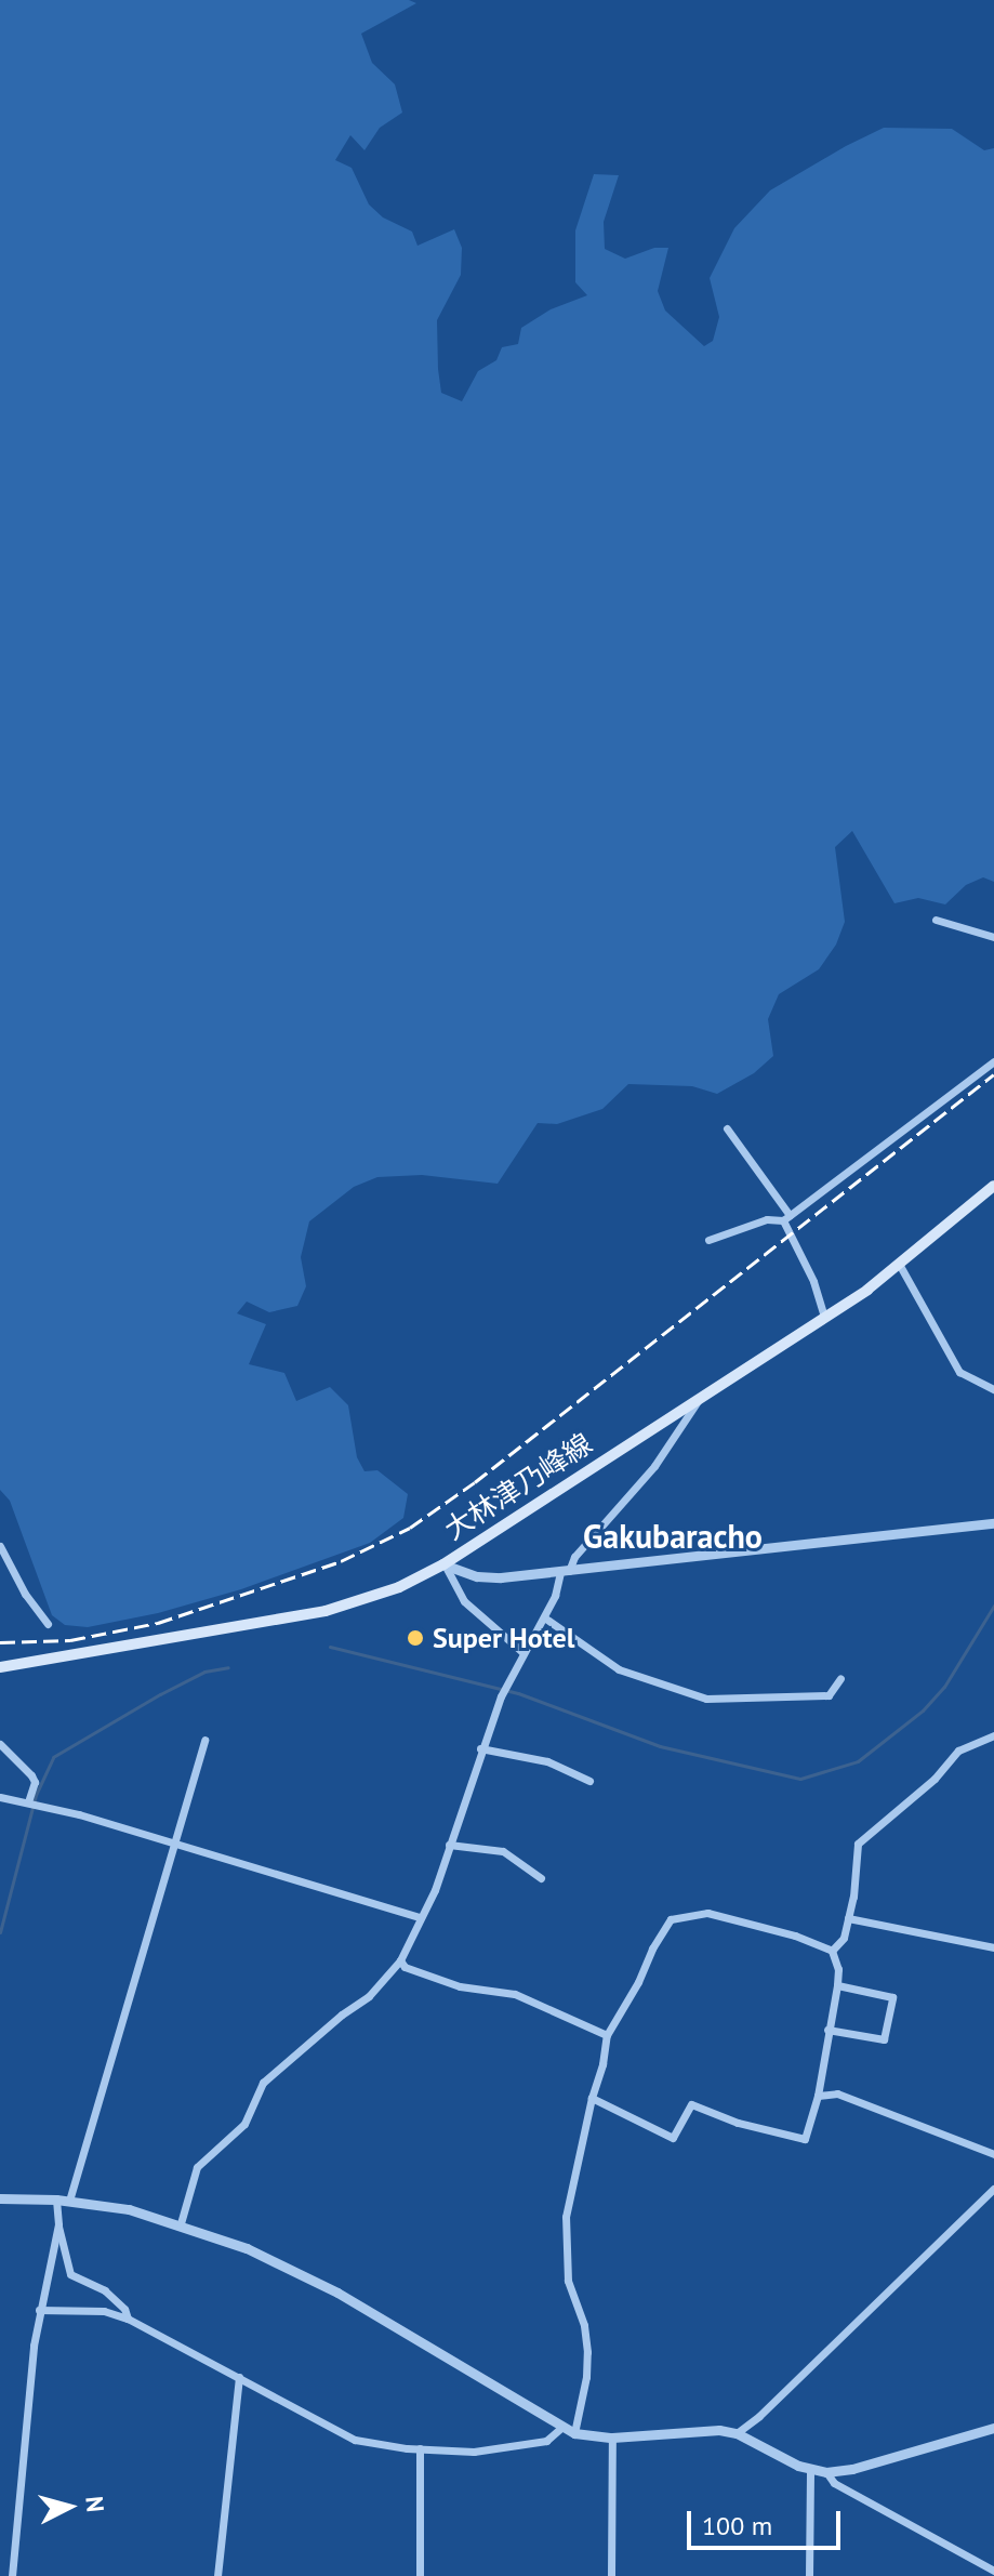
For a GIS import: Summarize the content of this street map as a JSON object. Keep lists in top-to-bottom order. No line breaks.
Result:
{"streets":{"main road":["大林津乃峰線"]},"districts":["Gakubaracho"],"places":["Super Hotel"],"scale_bar":"100 m","north":"right"}
